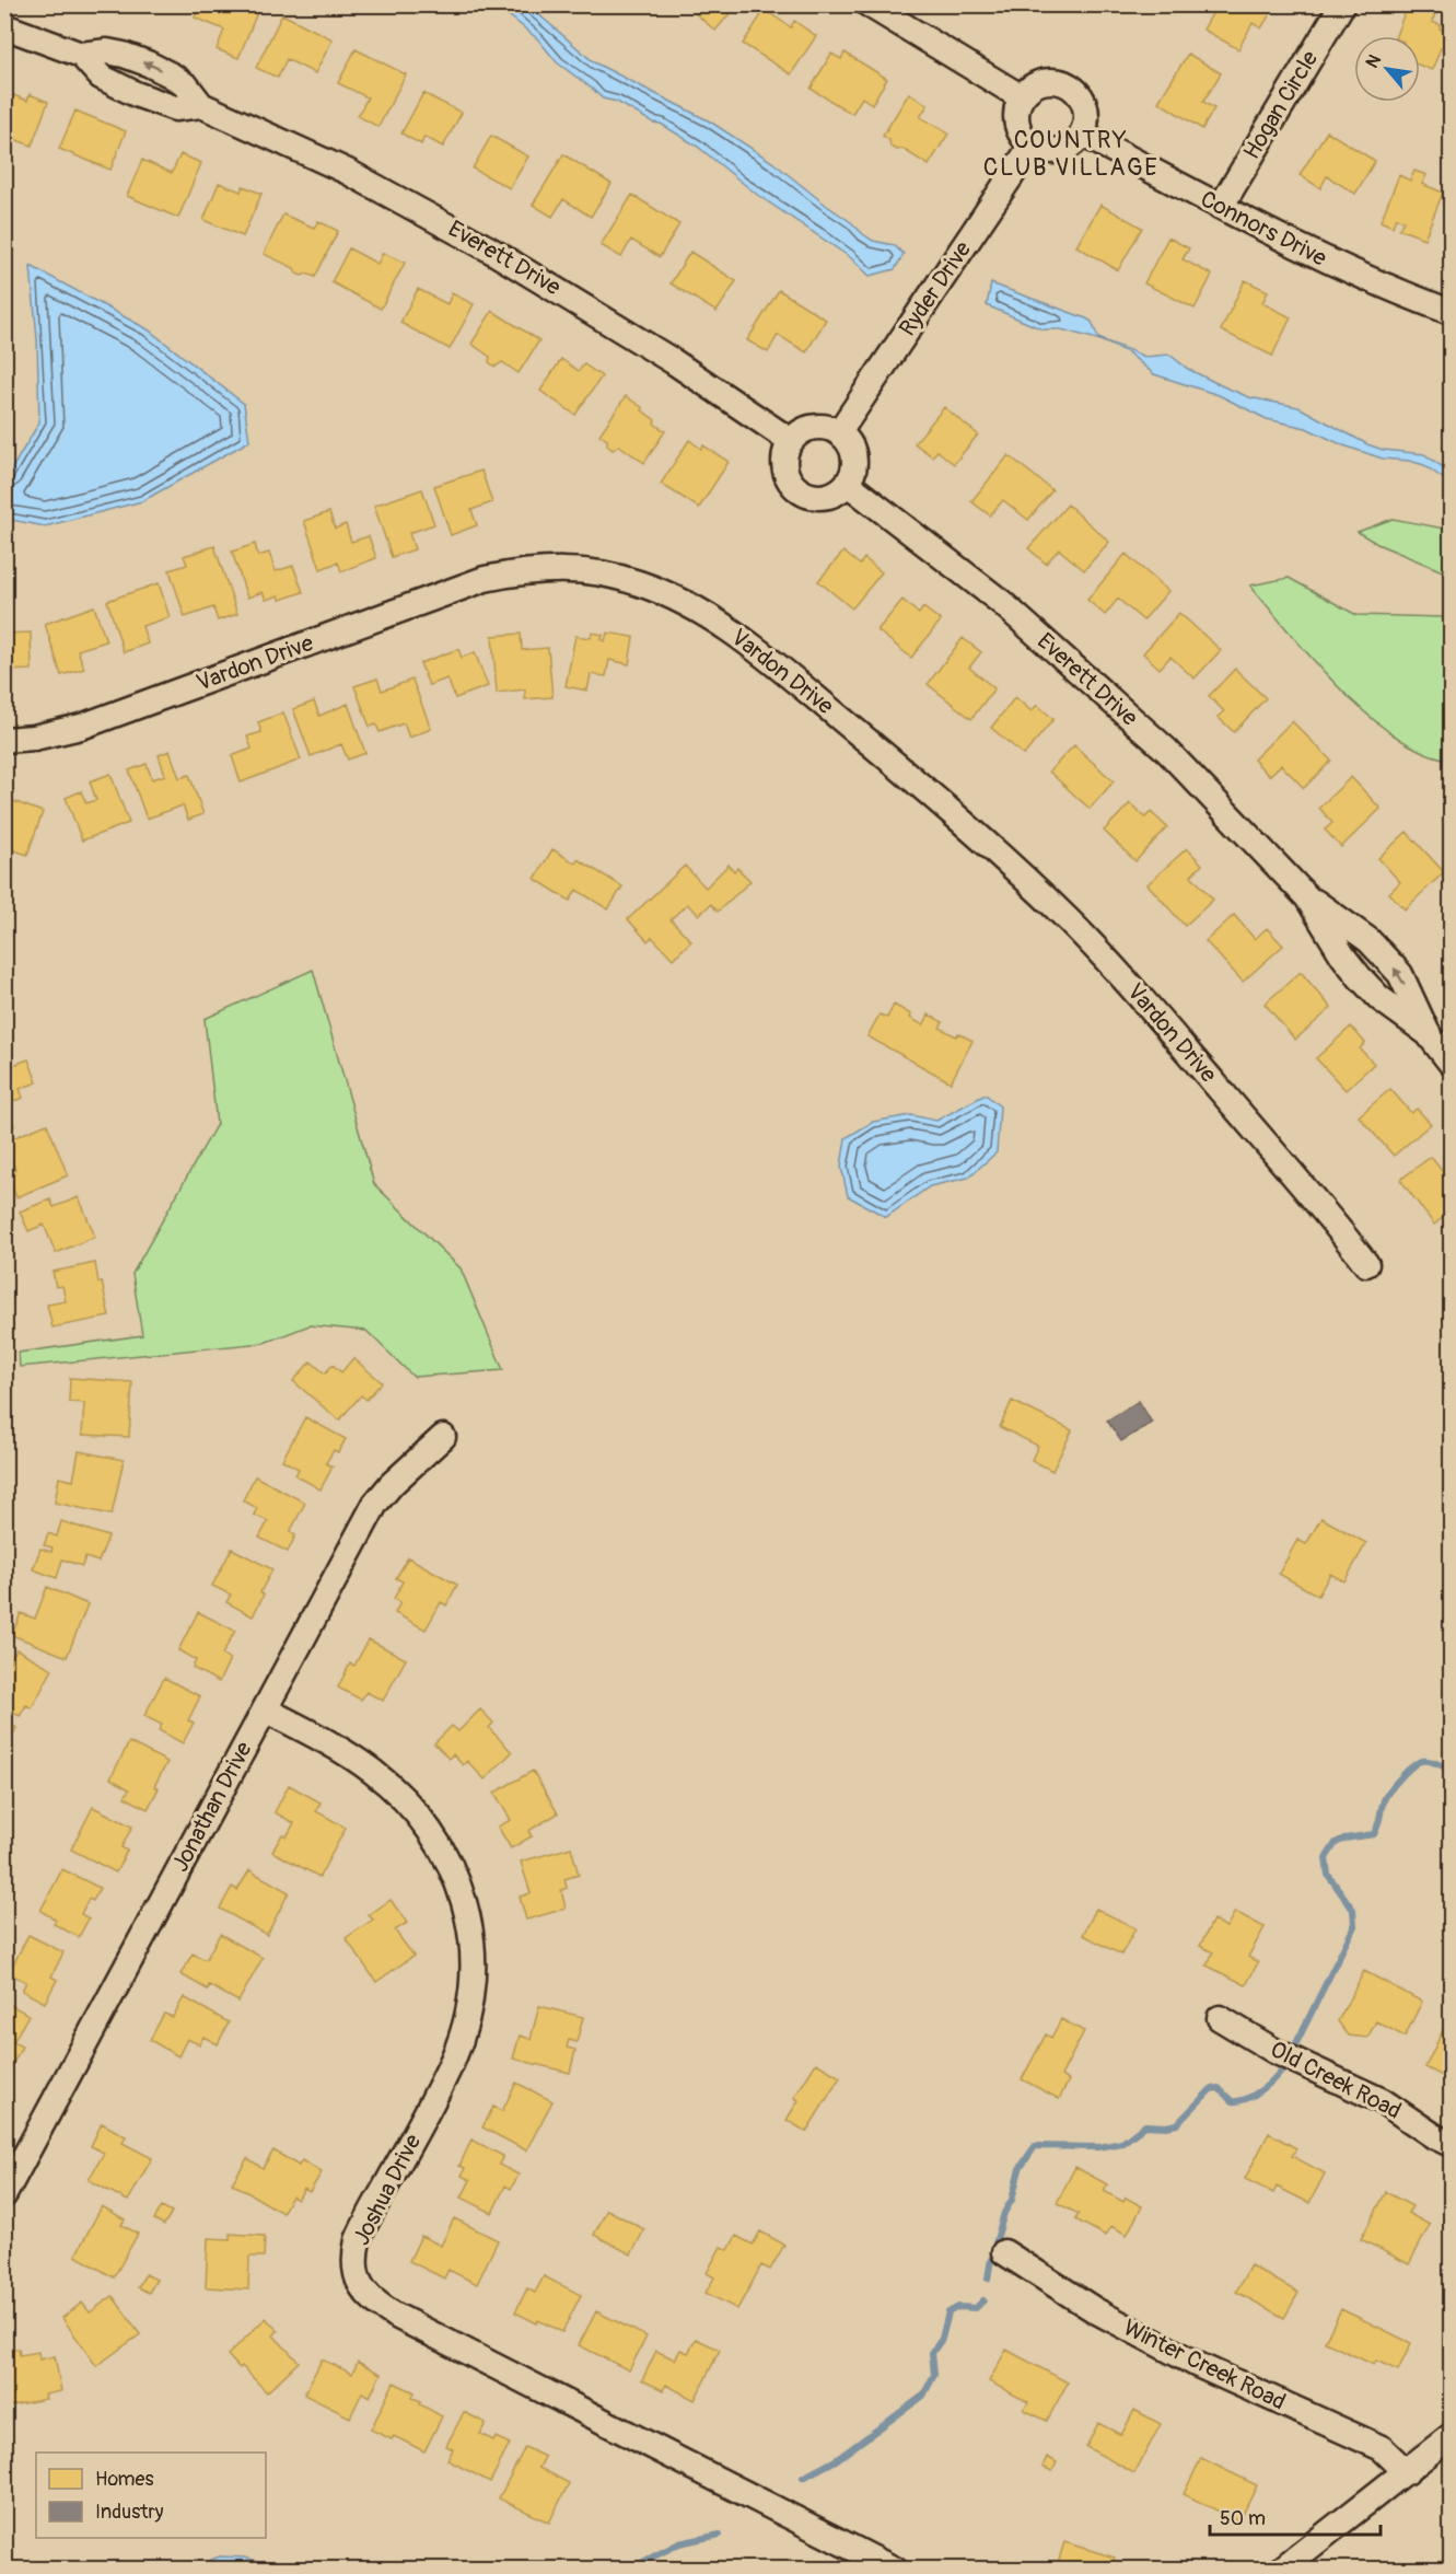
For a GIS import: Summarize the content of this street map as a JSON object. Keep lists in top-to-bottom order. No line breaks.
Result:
{"streets":{"street":["Hogan Circle","Connors Drive","Everett Drive","Ryder Drive","Vardon Drive","Jonathan Drive","Old Creek Road","Joshua Drive","Winter Creek Road"]},"crossings":[["Hogan Circle","Connors Drive"],["Connors Drive","Ryder Drive"],["Everett Drive","Ryder Drive"],["Jonathan Drive","Joshua Drive"]],"districts":["COUNTRY CLUB VILLAGE"],"legend":["Homes","Industry"],"scale_bar":"50 m","north":"top left"}
